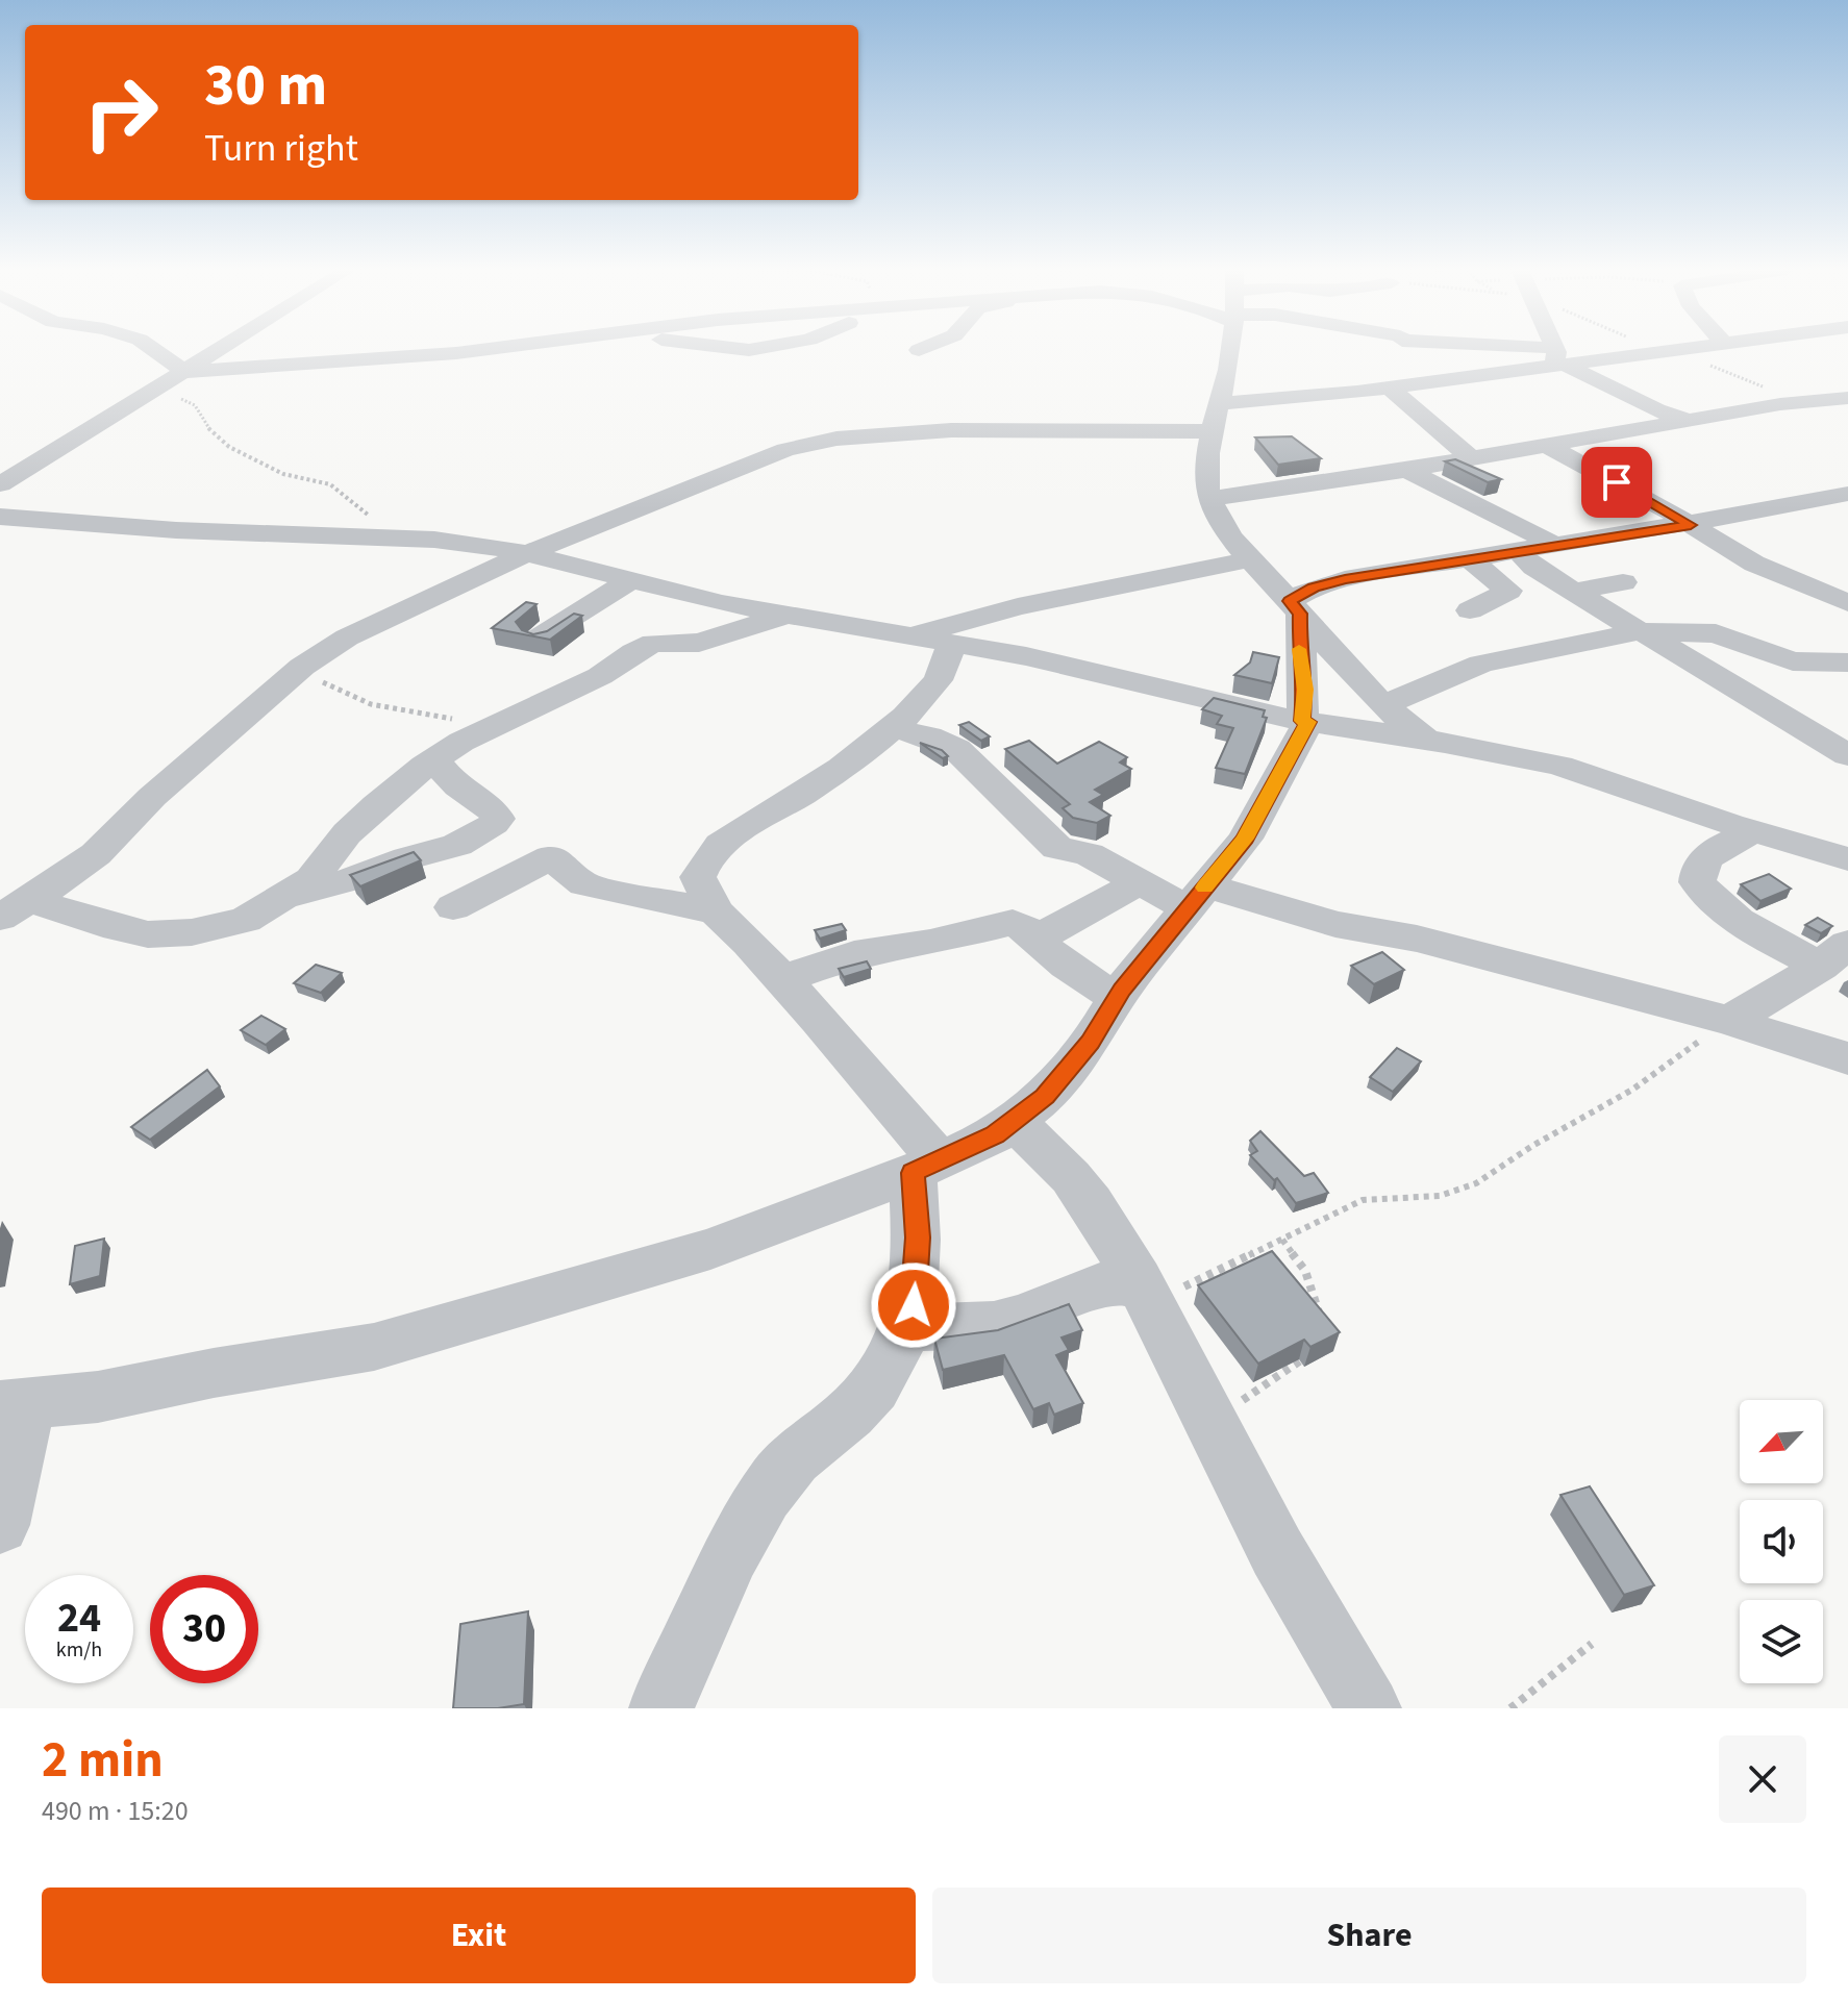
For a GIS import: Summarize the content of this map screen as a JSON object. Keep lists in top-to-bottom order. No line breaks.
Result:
{"north":"bottom left","page":{"turn":["30 m","Turn right"],"speed":"24 km/h","limit":"30","heading":["2 min","490 m · 15:20"],"buttons":["Exit","Share"]}}
